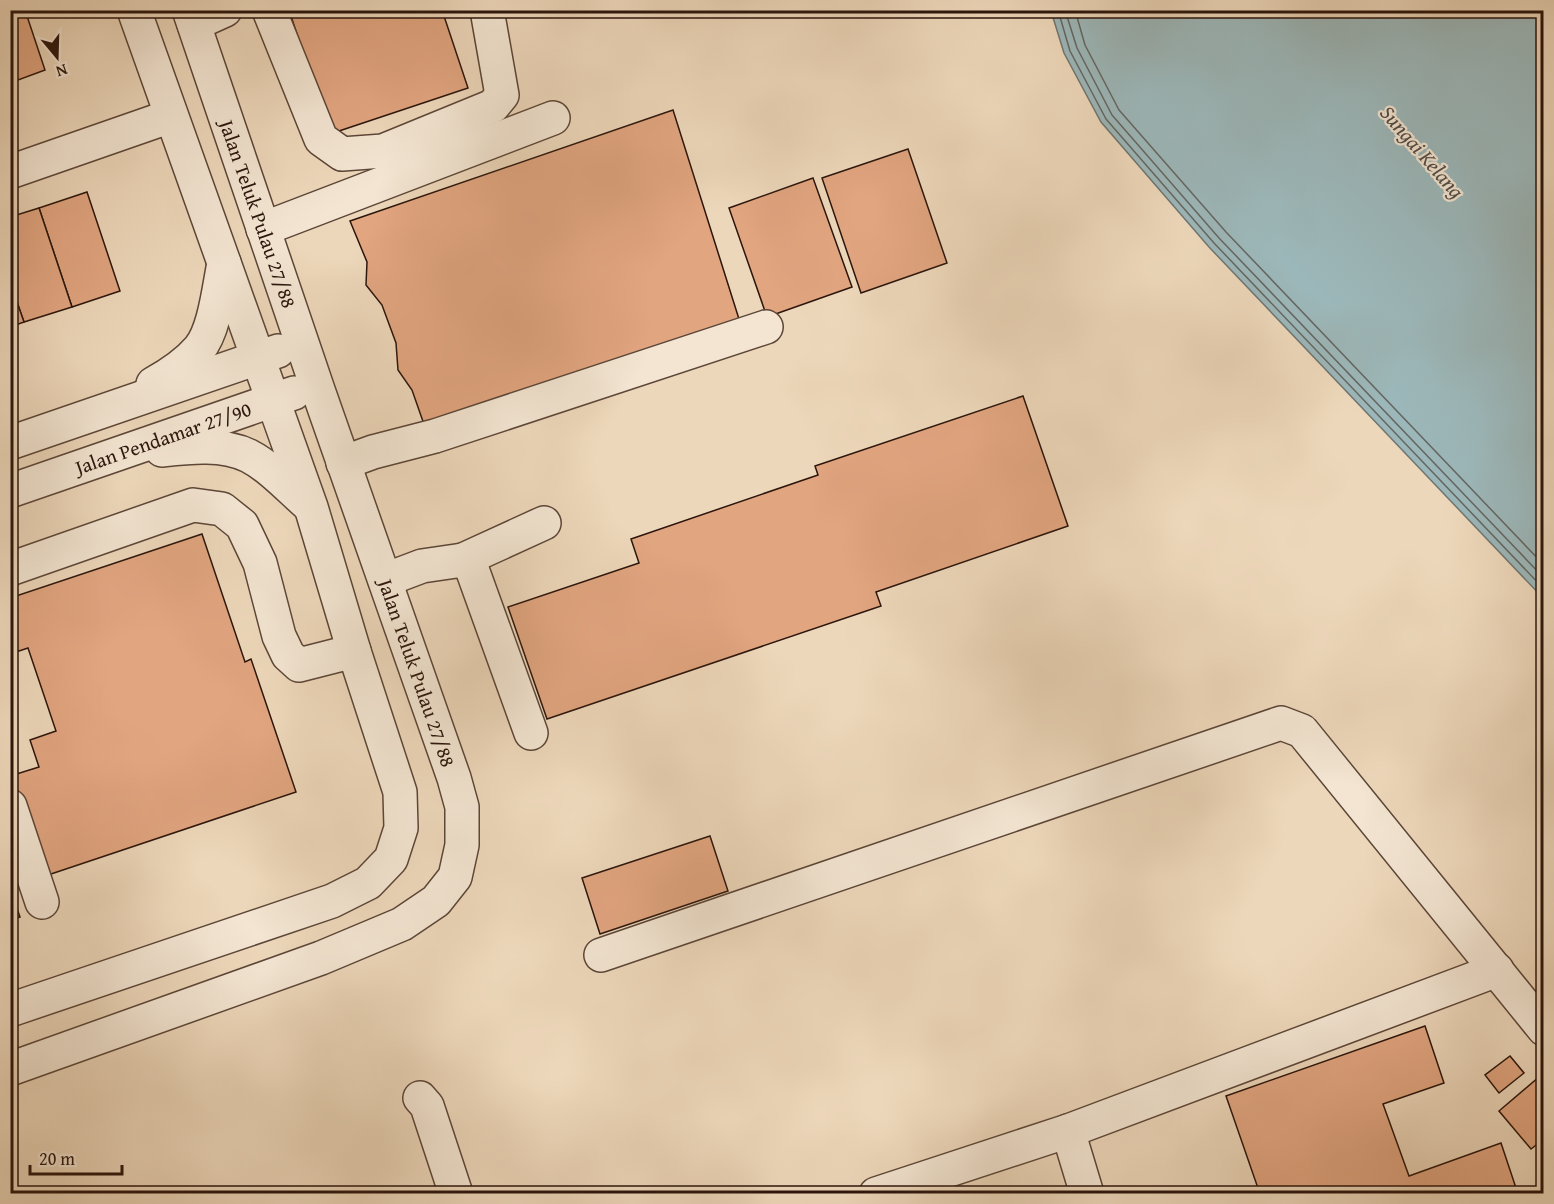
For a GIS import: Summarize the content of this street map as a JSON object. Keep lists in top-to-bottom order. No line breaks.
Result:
{"streets":{"street":["Jalan Teluk Pulau 27/88","Jalan Pendamar 27/90"]},"crossings":[["Jalan Teluk Pulau 27/88","Jalan Pendamar 27/90"]],"water":["Sungai Kelang"],"scale_bar":"20 m","north":"bottom"}
